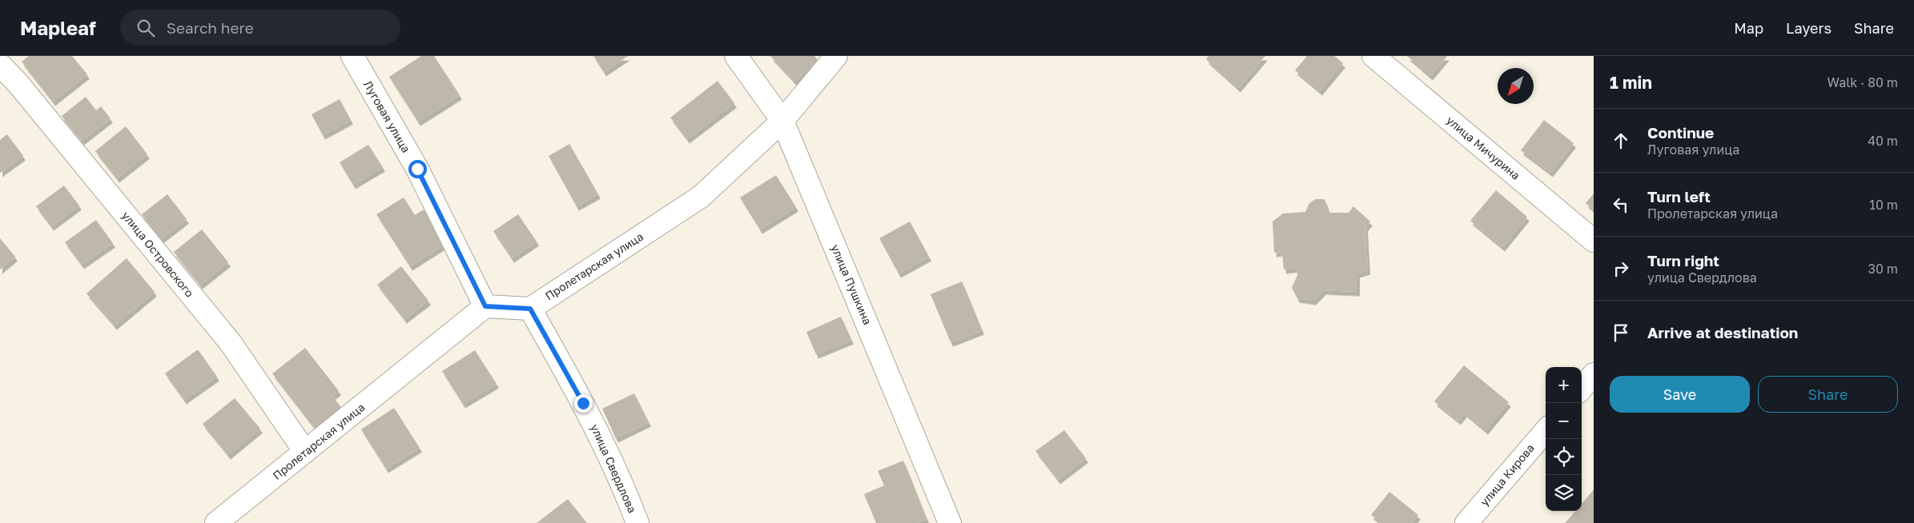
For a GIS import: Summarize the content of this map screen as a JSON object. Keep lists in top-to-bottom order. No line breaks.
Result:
{"streets":{"street":["Луговая улица","улица Мичурина","улица Островского","Пролетарская улица","улица Пушкина","улица Свердлова","улица Кирова"]},"crossings":[["Луговая улица","Пролетарская улица"],["улица Островского","Пролетарская улица"],["Пролетарская улица","улица Пушкина"],["Пролетарская улица","улица Свердлова"]],"north":"bottom left","page":{"header":"Mapleaf","search":"Search here","nav":["Map","Layers","Share"],"heading":["1 min","Walk · 80 m"],"list":[["Continue","Луговая улица","40 m"],["Turn left","Пролетарская улица","10 m"],["Turn right","улица Свердлова","30 m"],"Arrive at destination"],"buttons":["Save","Share"],"map_buttons":["+","−"]}}
